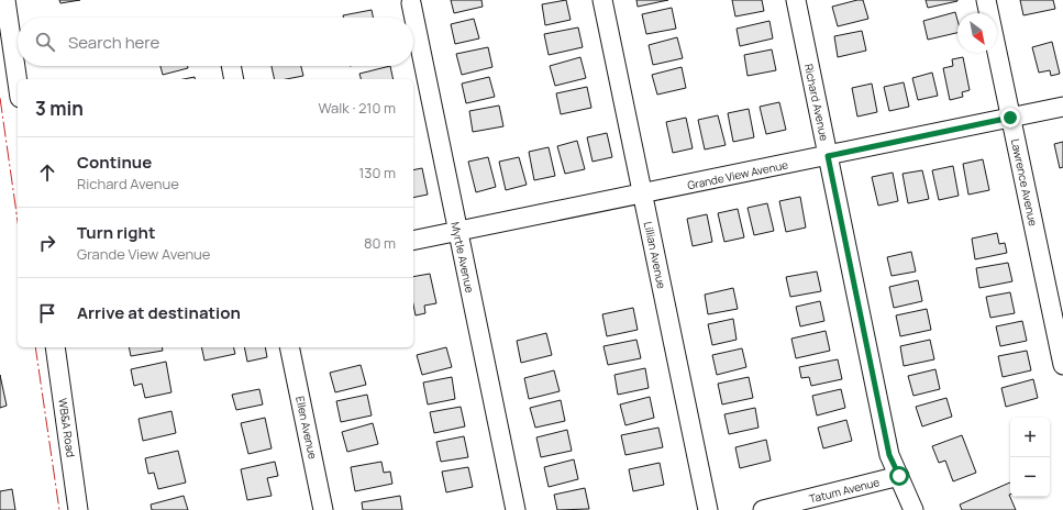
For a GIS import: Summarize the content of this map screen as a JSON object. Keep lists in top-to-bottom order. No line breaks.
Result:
{"streets":{"street":["Richard Avenue","Grande View Avenue","Lawrence Avenue","Lillian Avenue","Myrtle Avenue","WB&A Road","Ellen Avenue","Tatum Avenue"]},"crossings":[["Richard Avenue","Grande View Avenue"],["Richard Avenue","Tatum Avenue"],["Grande View Avenue","Lawrence Avenue"],["Grande View Avenue","Lillian Avenue"],["Grande View Avenue","Myrtle Avenue"]],"north":"bottom right","page":{"search":"Search here","heading":["3 min","Walk · 210 m"],"list":[["Continue","Richard Avenue","130 m"],["Turn right","Grande View Avenue","80 m"],"Arrive at destination"],"map_buttons":["+","−"]}}
